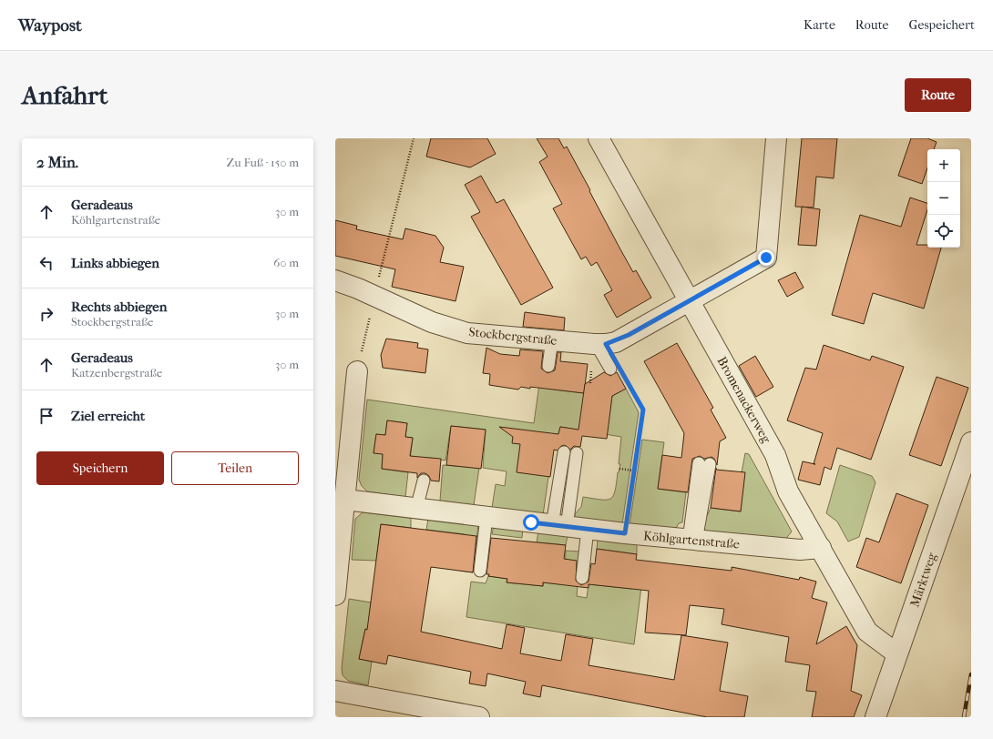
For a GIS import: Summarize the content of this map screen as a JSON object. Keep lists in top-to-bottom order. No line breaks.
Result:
{"streets":{"street":["Stockbergstraße","Bromenackerweg","Köhlgartenstraße","Märktweg"]},"crossings":[["Stockbergstraße","Bromenackerweg"],["Bromenackerweg","Köhlgartenstraße"],["Bromenackerweg","Märktweg"]],"page":{"header":"Waypost","nav":["Karte","Route","Gespeichert"],"buttons":["Route",["Speichern","Teilen"]],"title":"Anfahrt","heading":["2 Min.","Zu Fuß · 150 m"],"map_buttons":["+","−"],"list":[["Geradeaus","Köhlgartenstraße","30 m"],["Links abbiegen","60 m"],["Rechts abbiegen","Stockbergstraße","30 m"],["Geradeaus","Katzenbergstraße","30 m"],"Ziel erreicht"]}}
